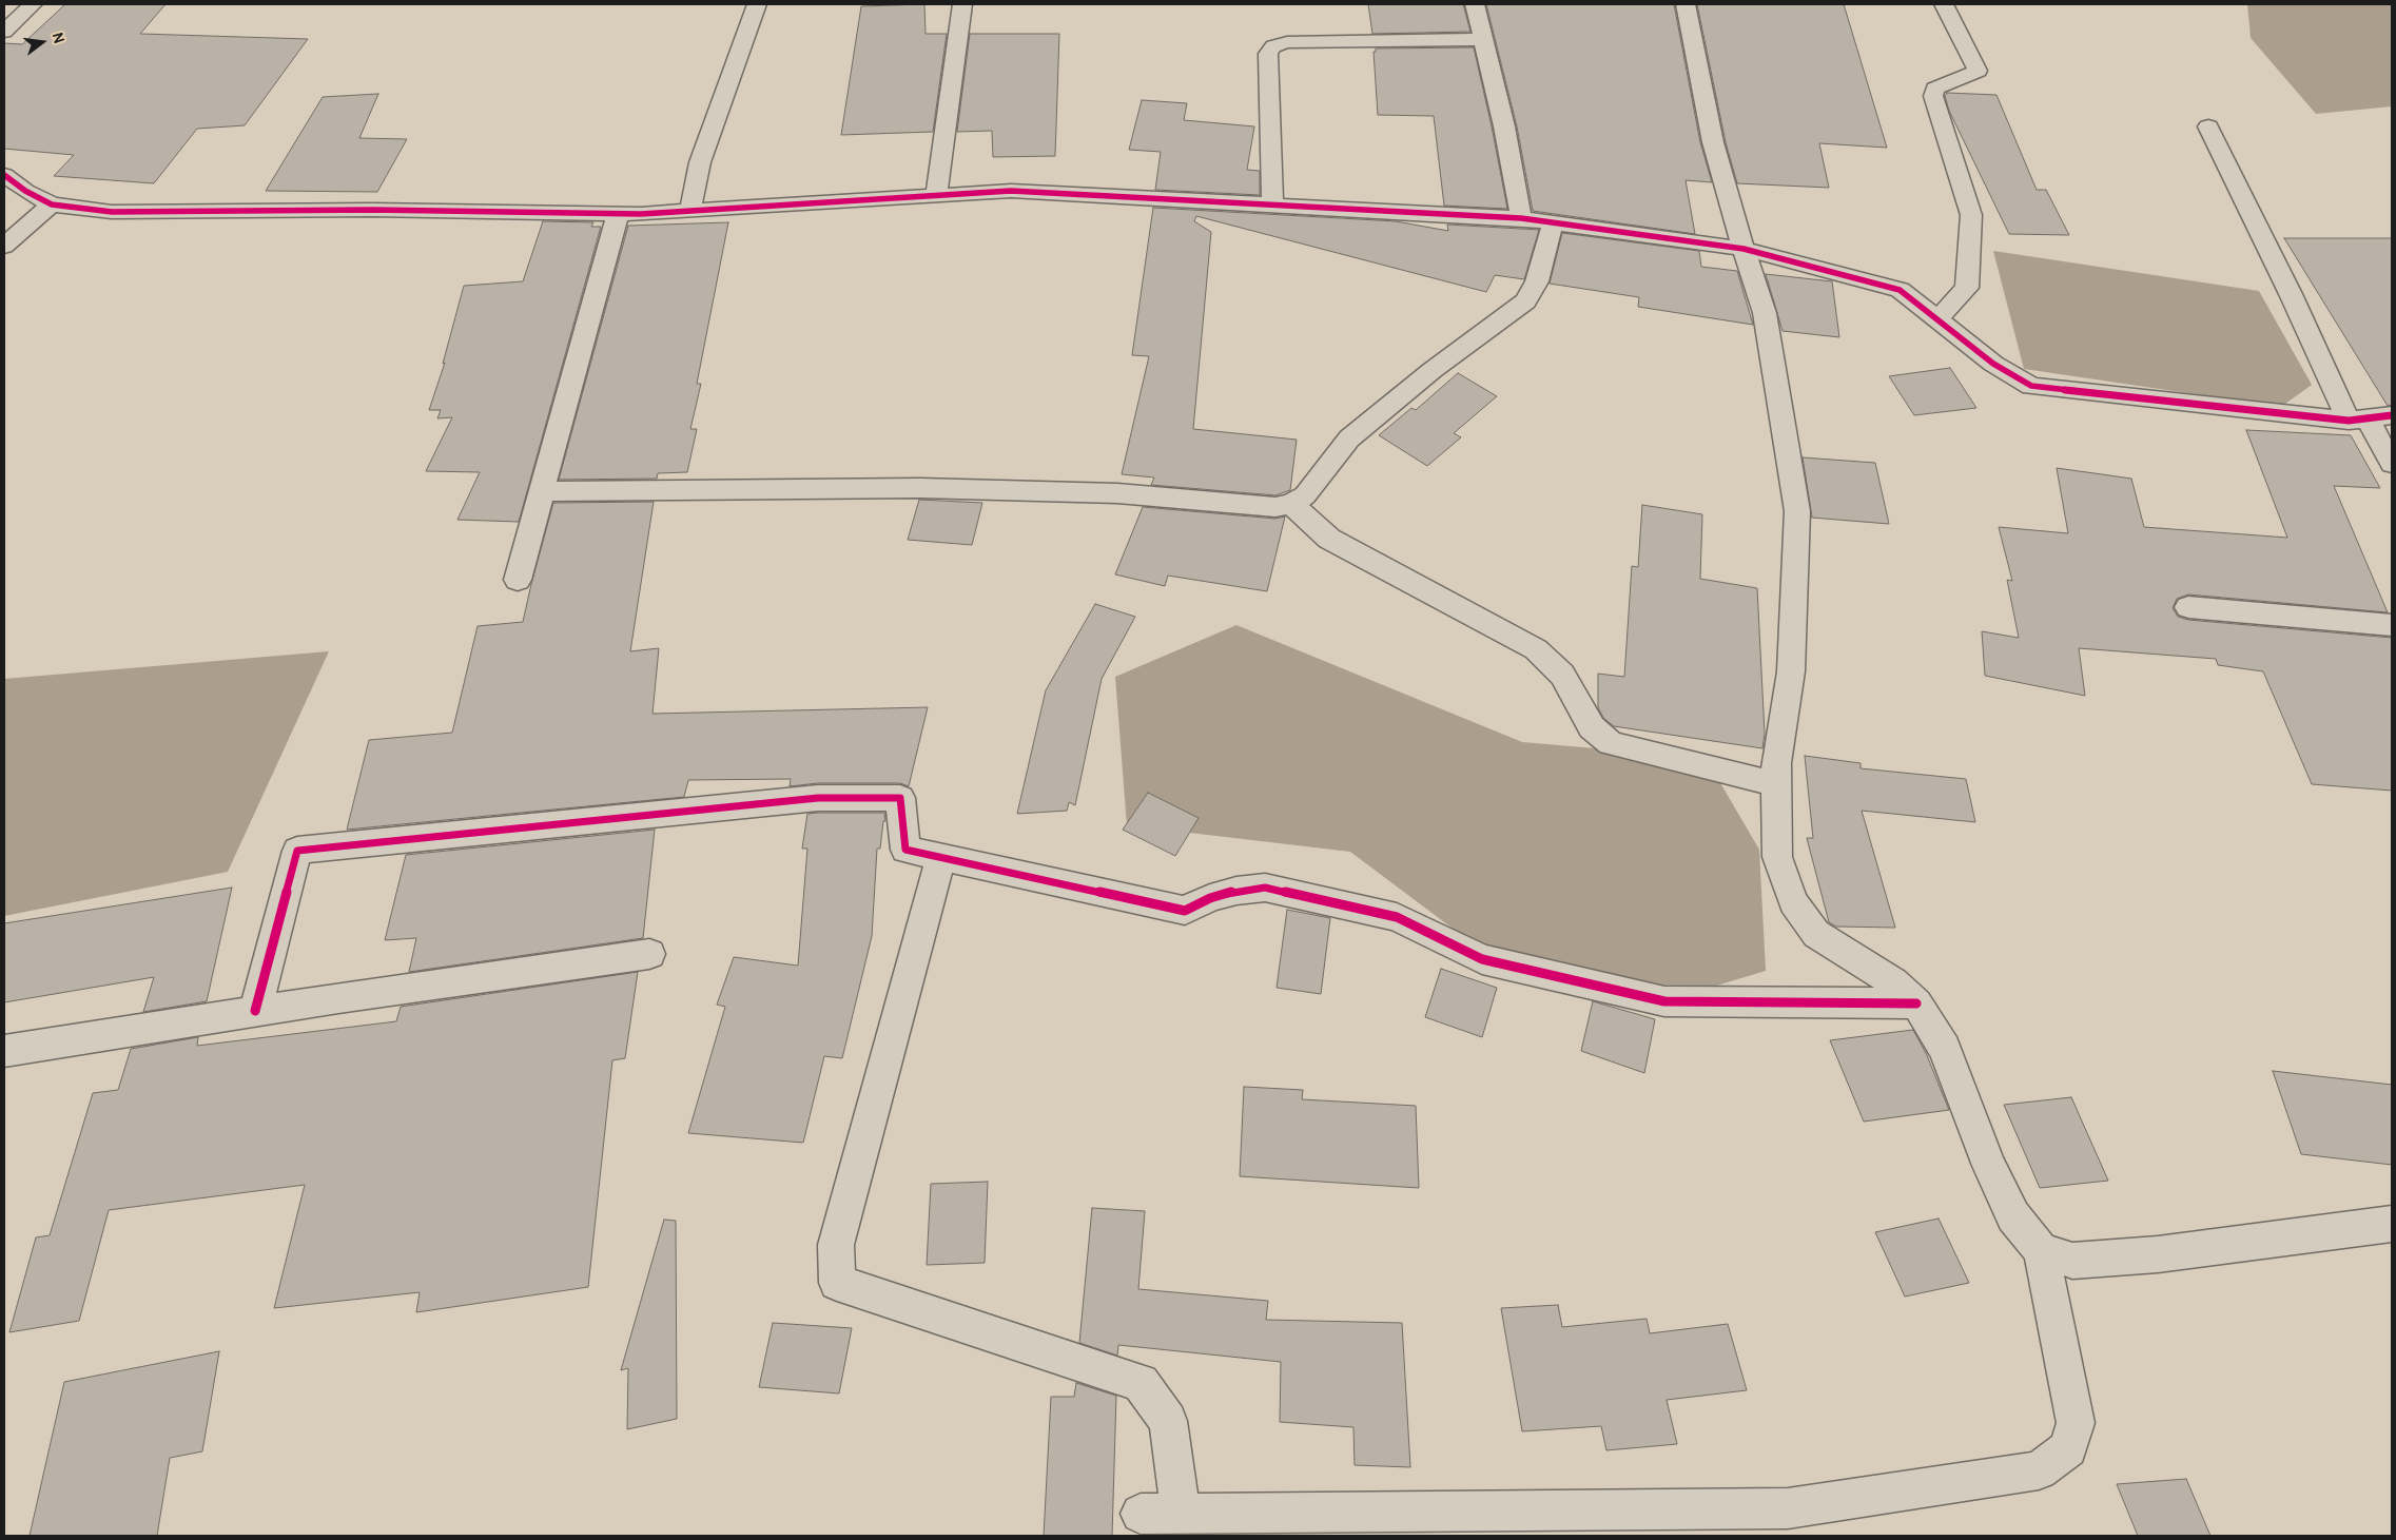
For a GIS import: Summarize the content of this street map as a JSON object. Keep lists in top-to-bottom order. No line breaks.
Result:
{"north":"right"}
